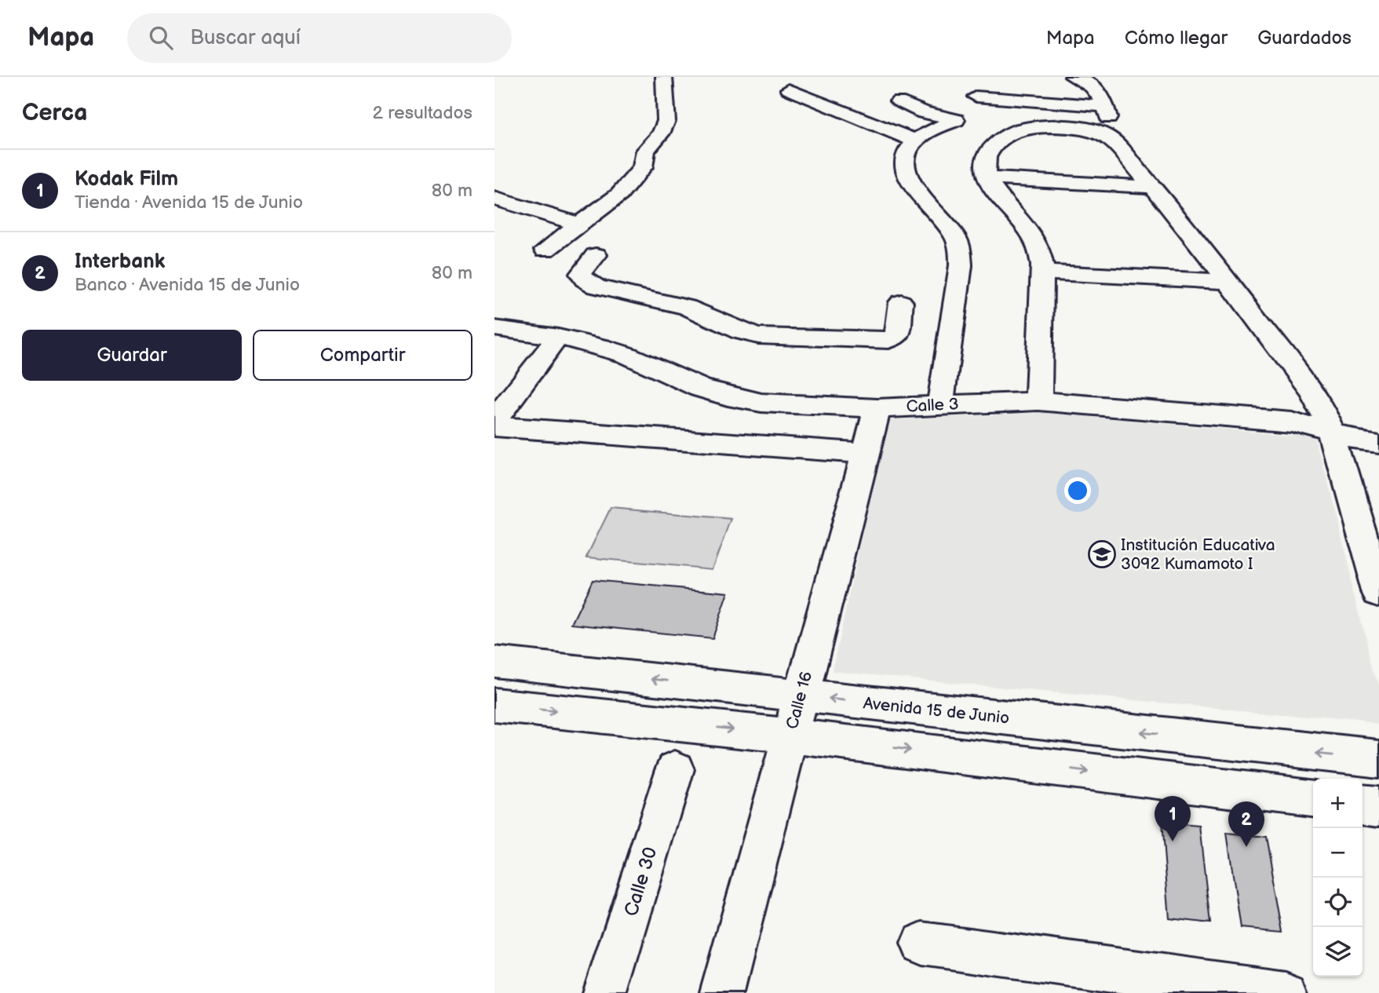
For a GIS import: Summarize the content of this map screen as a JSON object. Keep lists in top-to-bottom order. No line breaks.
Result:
{"streets":{"street":["Calle 3","Calle 16","Avenida 15 de Junio","Calle 30"]},"crossings":[["Calle 3","Calle 16"],["Calle 16","Avenida 15 de Junio"]],"places":{"school or university":["Institución Educativa 3092 Kumamoto I"]},"page":{"header":"Mapa","search":"Buscar aquí","nav":["Mapa","Cómo llegar","Guardados"],"heading":["Cerca","2 resultados"],"list":[{"mark":"1","name":"Kodak Film","note":"Tienda · Avenida 15 de Junio","value":"80 m"},{"mark":"2","name":"Interbank","note":"Banco · Avenida 15 de Junio","value":"80 m"}],"buttons":["Guardar","Compartir"],"map_buttons":["+","−"],"pins":["1","2"]}}
